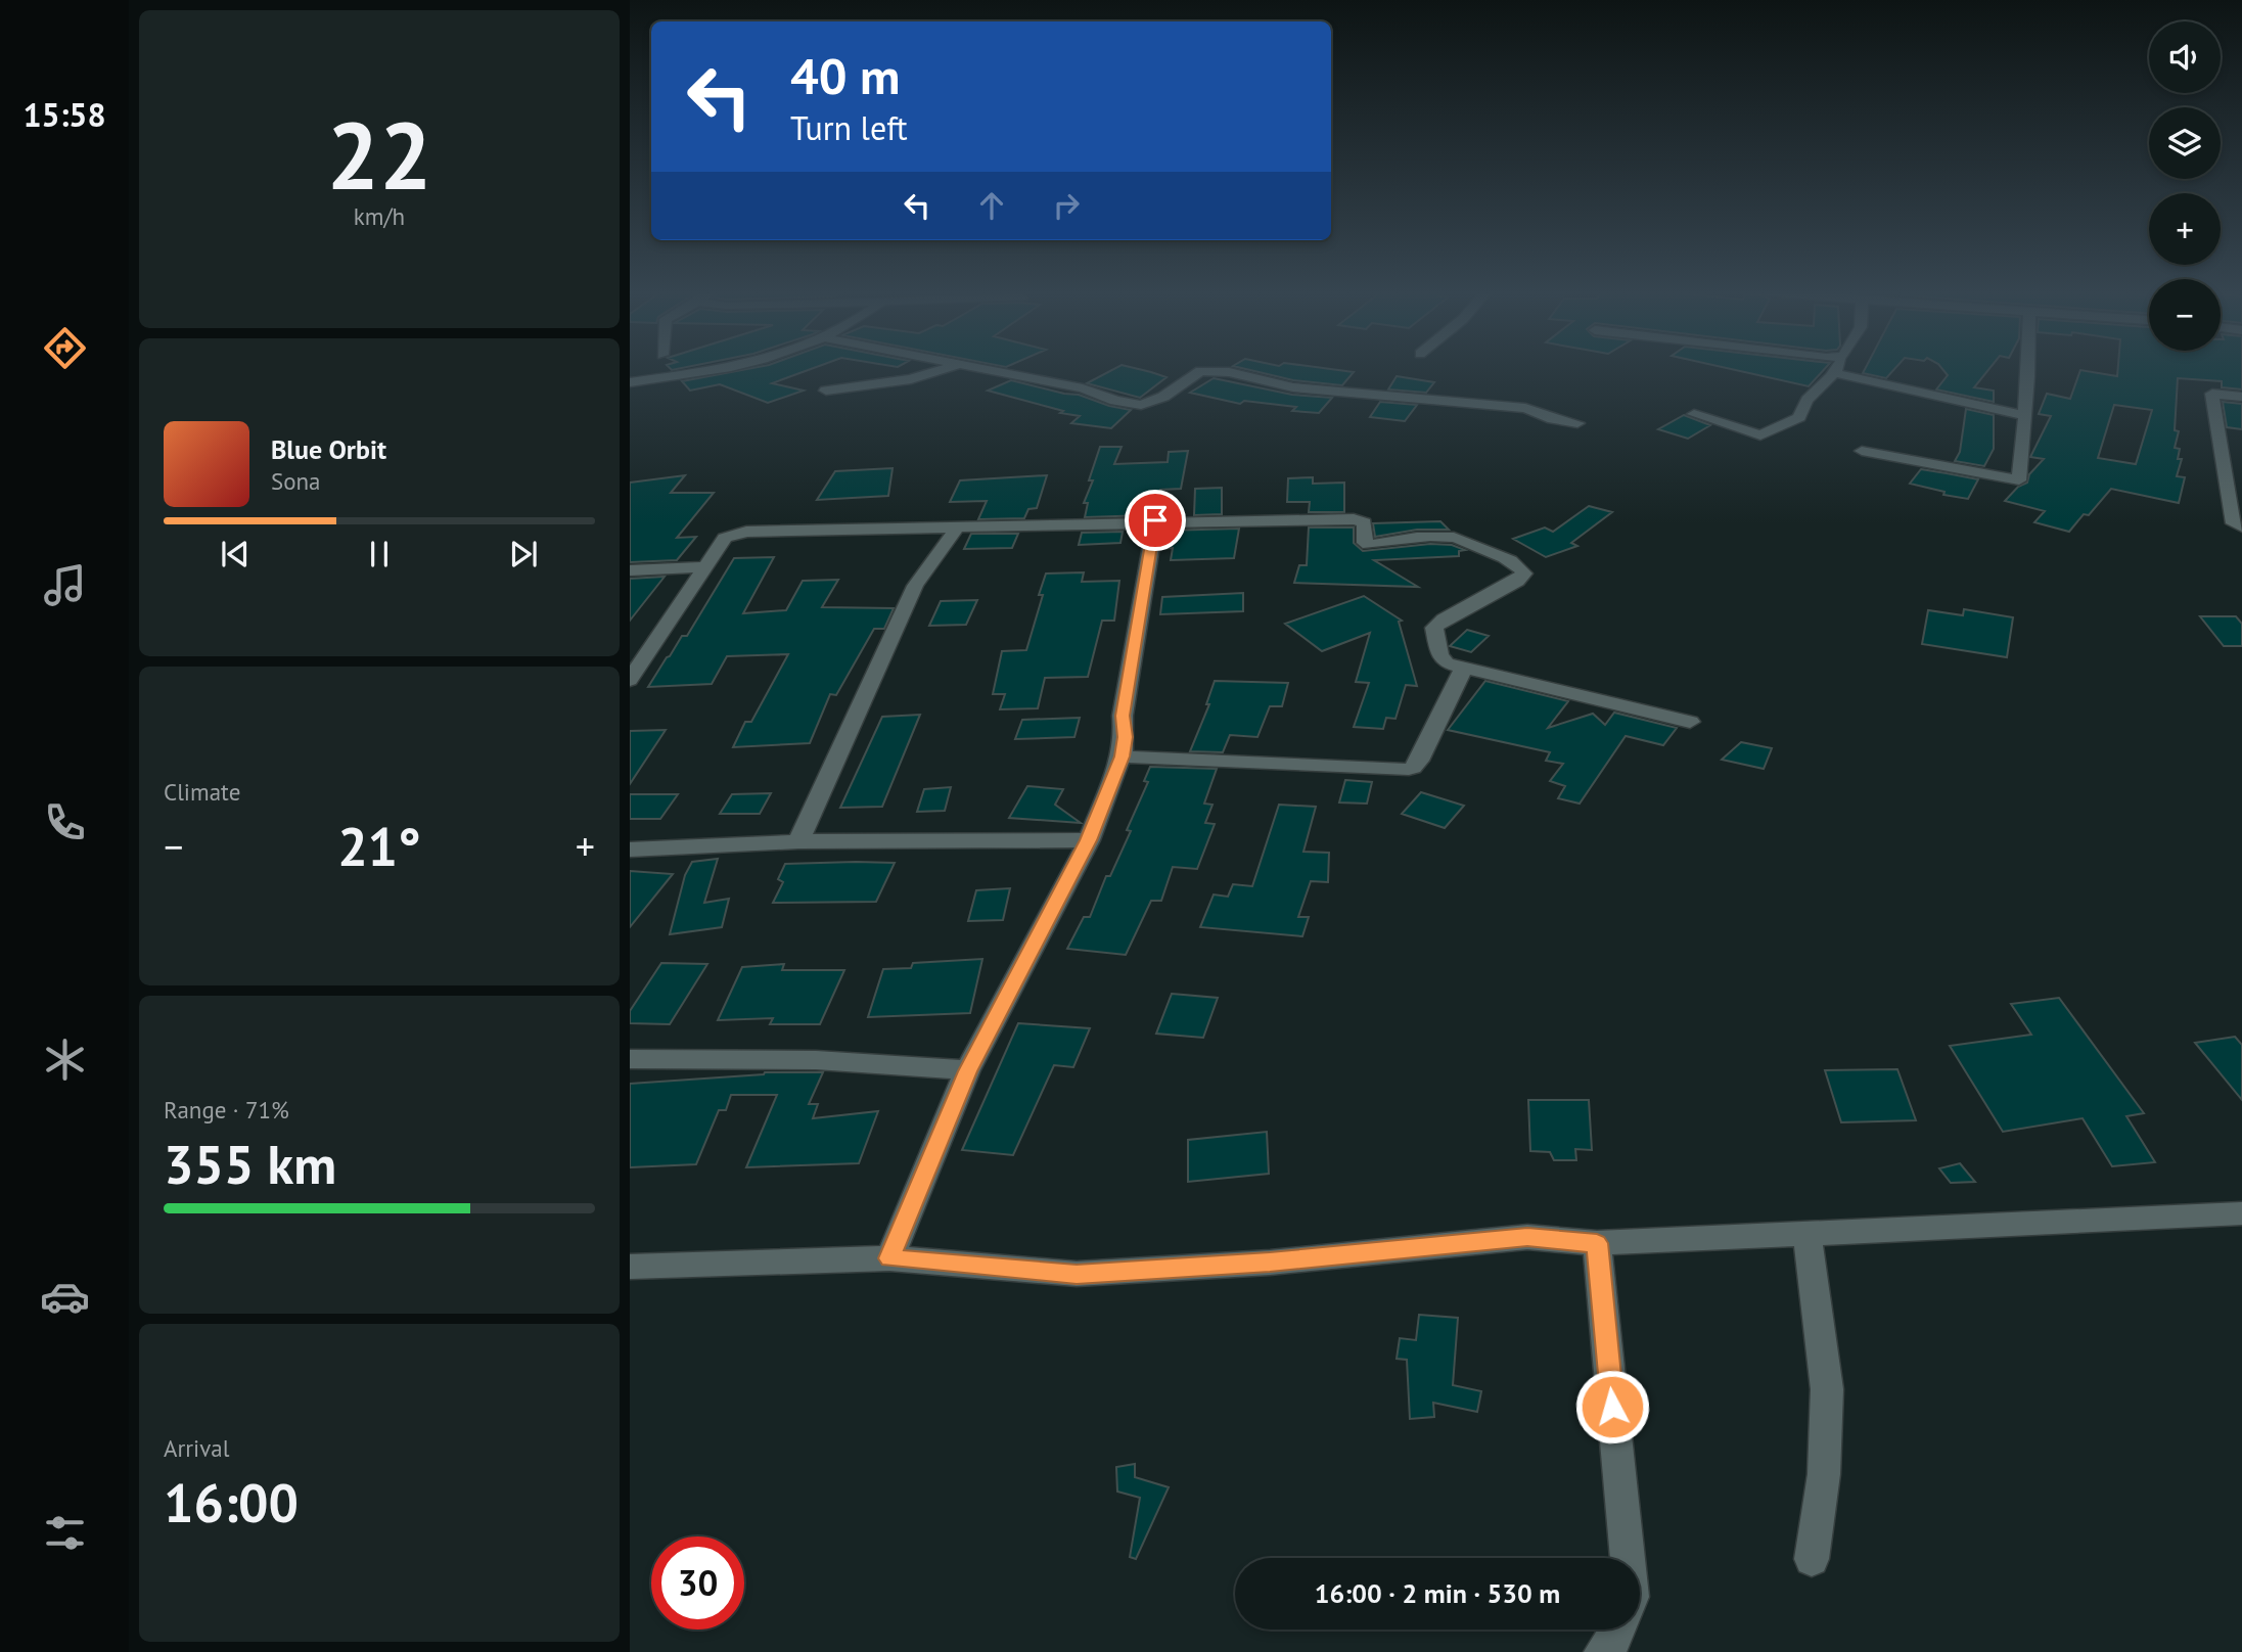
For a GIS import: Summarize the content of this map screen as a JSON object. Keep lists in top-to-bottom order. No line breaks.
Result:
{"page":{"tabs":"15:58","tile":[["22","km/h"],"Climate",["Range · 71%","355 km"],["Arrival","16:00"]],"map_buttons":["+","−"],"turn":["40 m","Turn left"],"song":["Blue Orbit","Sona"],"heat":["−","21°","+"],"limit":"30","trip":"16:00 · 2 min · 530 m"}}
